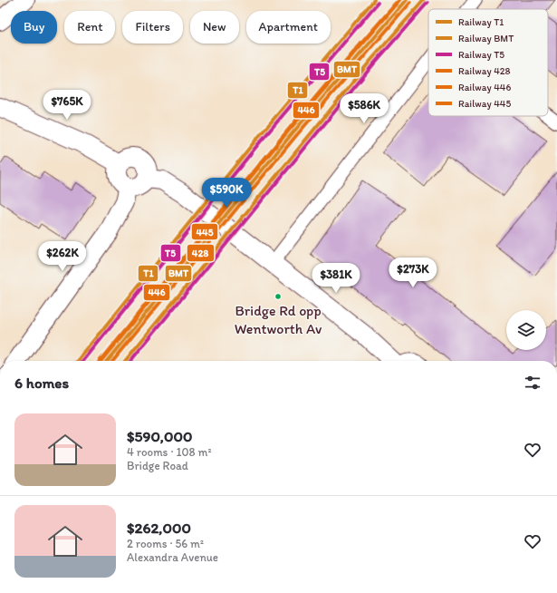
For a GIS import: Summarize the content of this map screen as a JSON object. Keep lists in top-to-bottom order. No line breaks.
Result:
{"places":["Bridge Rd opp Wentworth Av"],"lines":["rail line T1","rail line BMT","rail line 446","rail line T5","rail line 428","rail line 445"],"legend":["Railway T1","Railway BMT","Railway T5","Railway 428","Railway 446","Railway 445"],"page":{"chip":["Buy","Rent","Filters","New","Apartment"],"price":["$765K","$586K","$590K","$262K","$273K","$381K"],"heading":"6 homes","list":[{"name":"$590,000","note":"4 rooms · 108 m² · Bridge Road"},{"name":"$262,000","note":"2 rooms · 56 m² · Alexandra Avenue"}]}}
